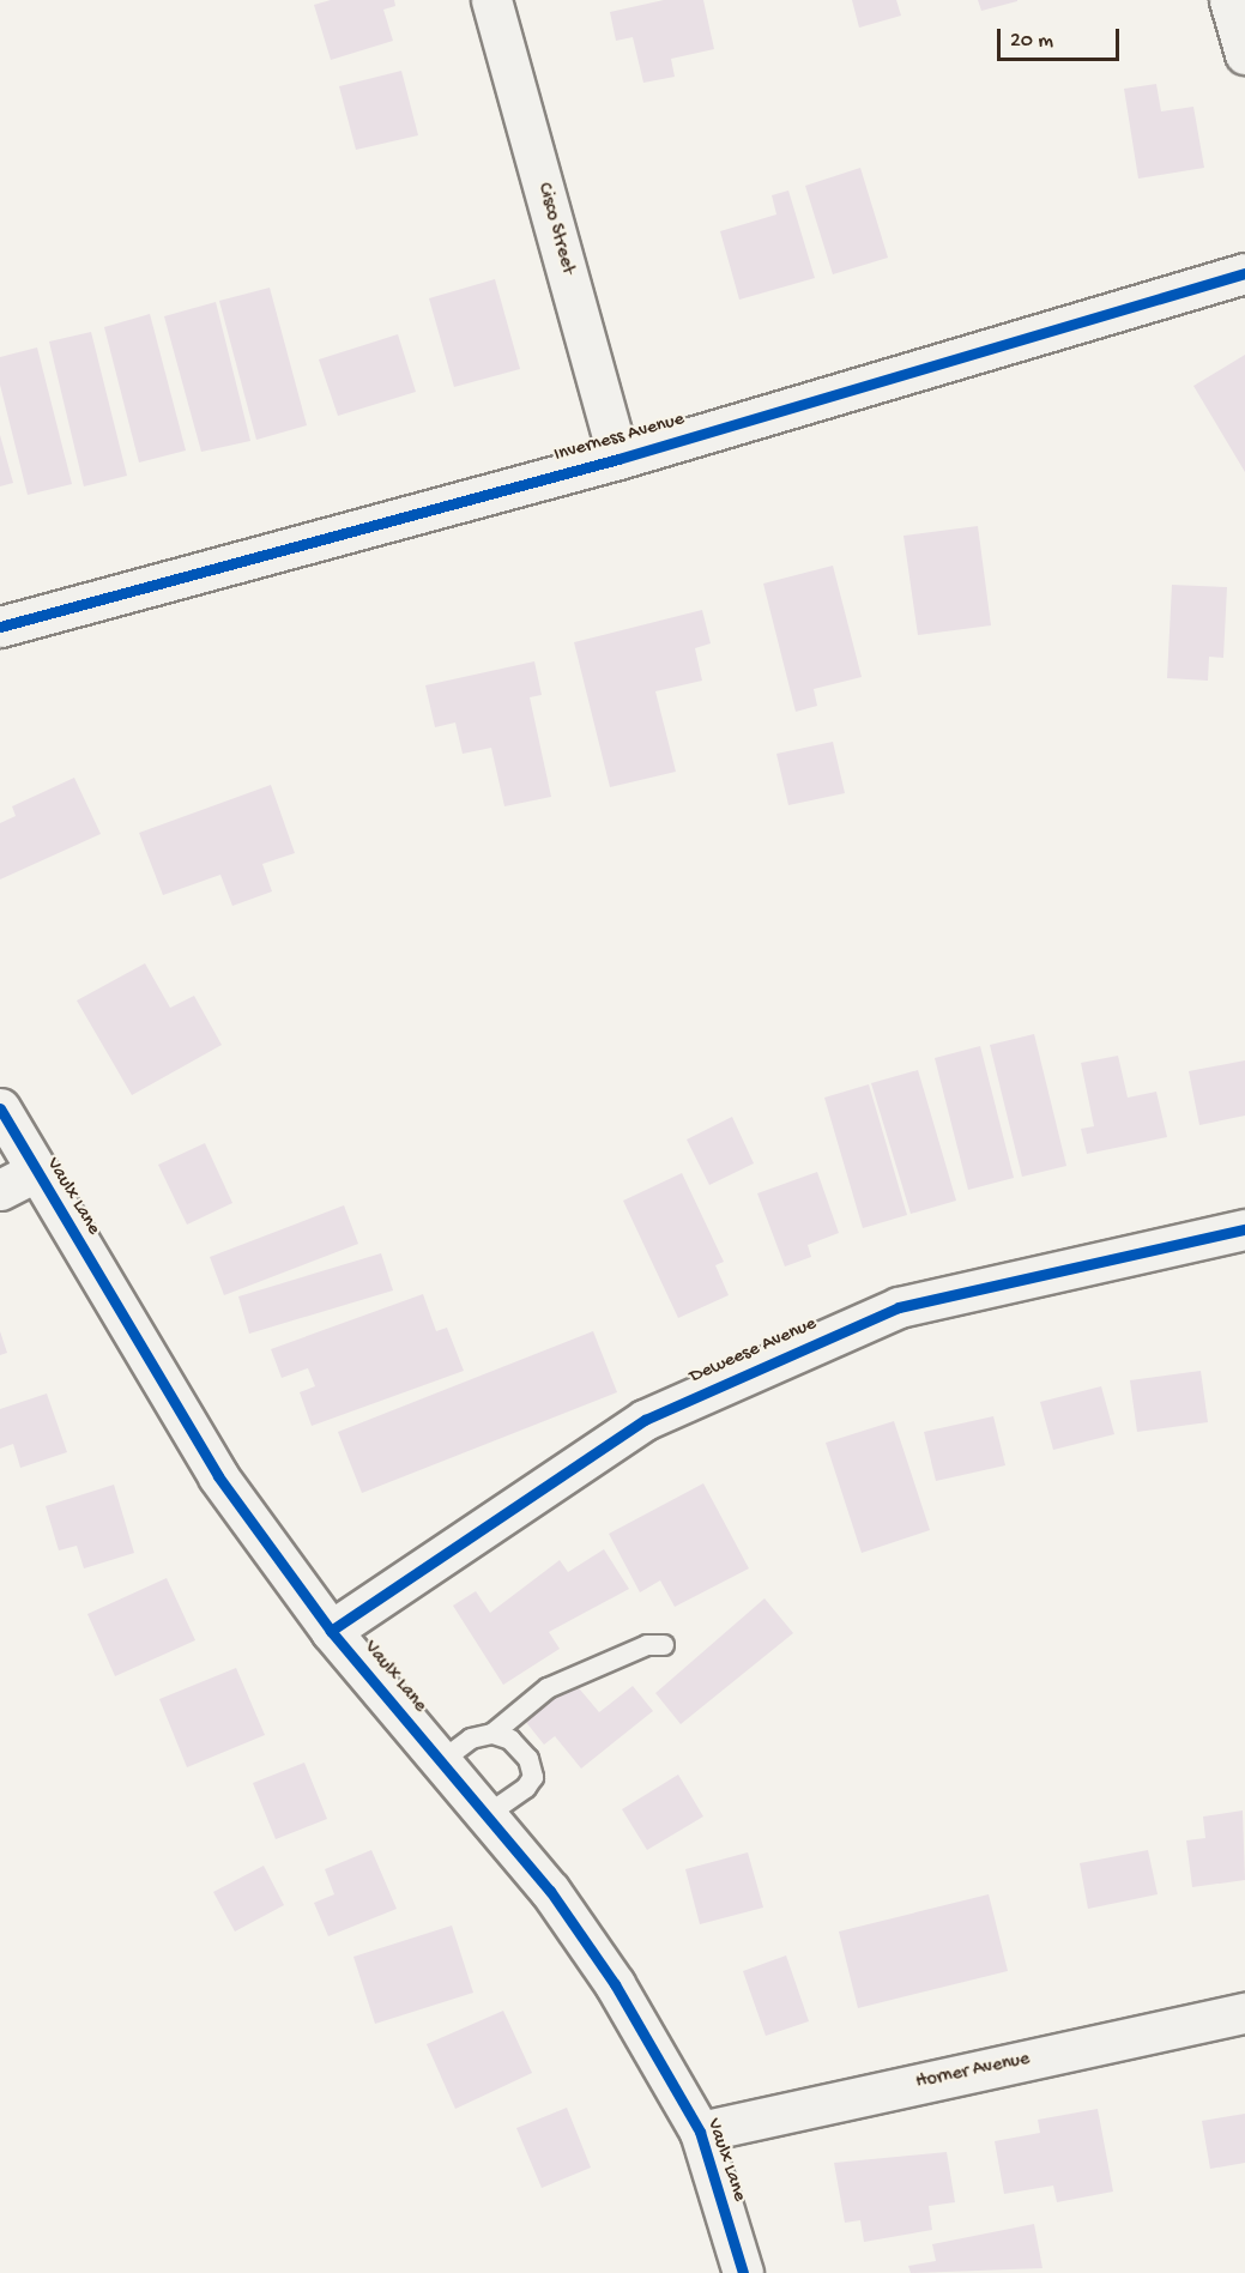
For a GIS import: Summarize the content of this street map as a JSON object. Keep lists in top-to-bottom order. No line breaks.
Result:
{"streets":{"street":["Cisco Street","Inverness Avenue","Vaulx Lane","Deweese Avenue","Horner Avenue"]},"crossings":[["Cisco Street","Inverness Avenue"],["Vaulx Lane","Deweese Avenue"],["Vaulx Lane","Horner Avenue"]],"scale_bar":"20 m"}
